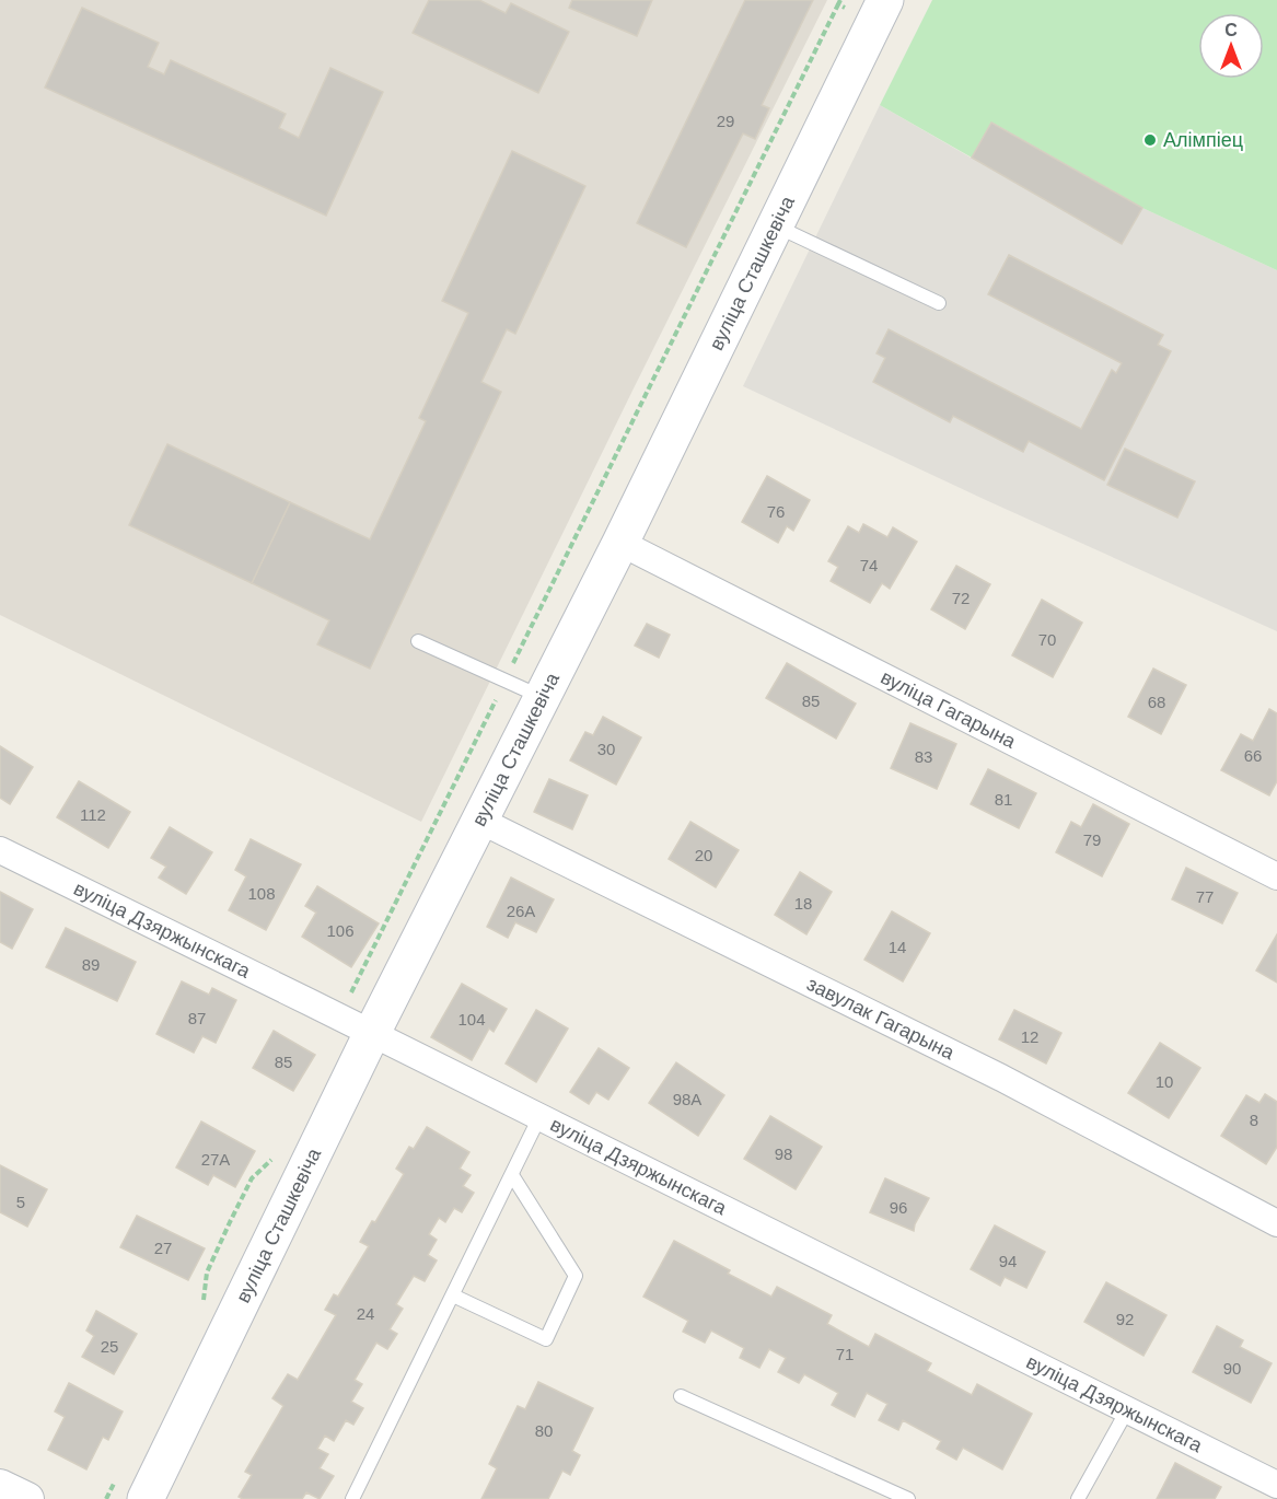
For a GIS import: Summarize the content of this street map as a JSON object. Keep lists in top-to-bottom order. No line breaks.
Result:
{"streets":{"main road":["вуліца Сташкевіча"],"street":["вуліца Гагарына","вуліца Дзяржынскага","завулак Гагарына"]},"crossings":[["вуліца Сташкевіча","вуліца Гагарына"],["вуліца Сташкевіча","вуліца Дзяржынскага"],["вуліца Сташкевіча","завулак Гагарына"]],"places":["Алімпіец"],"house_numbers":["29","76","74","72","70","85","68","30","66","83","81","112","79","20","108","77","18","26А","106","14","89","87","104","12","85","10","98А","8","98","27А","5","96","27","94","24","92","25","71","90","80"],"north":"top"}
